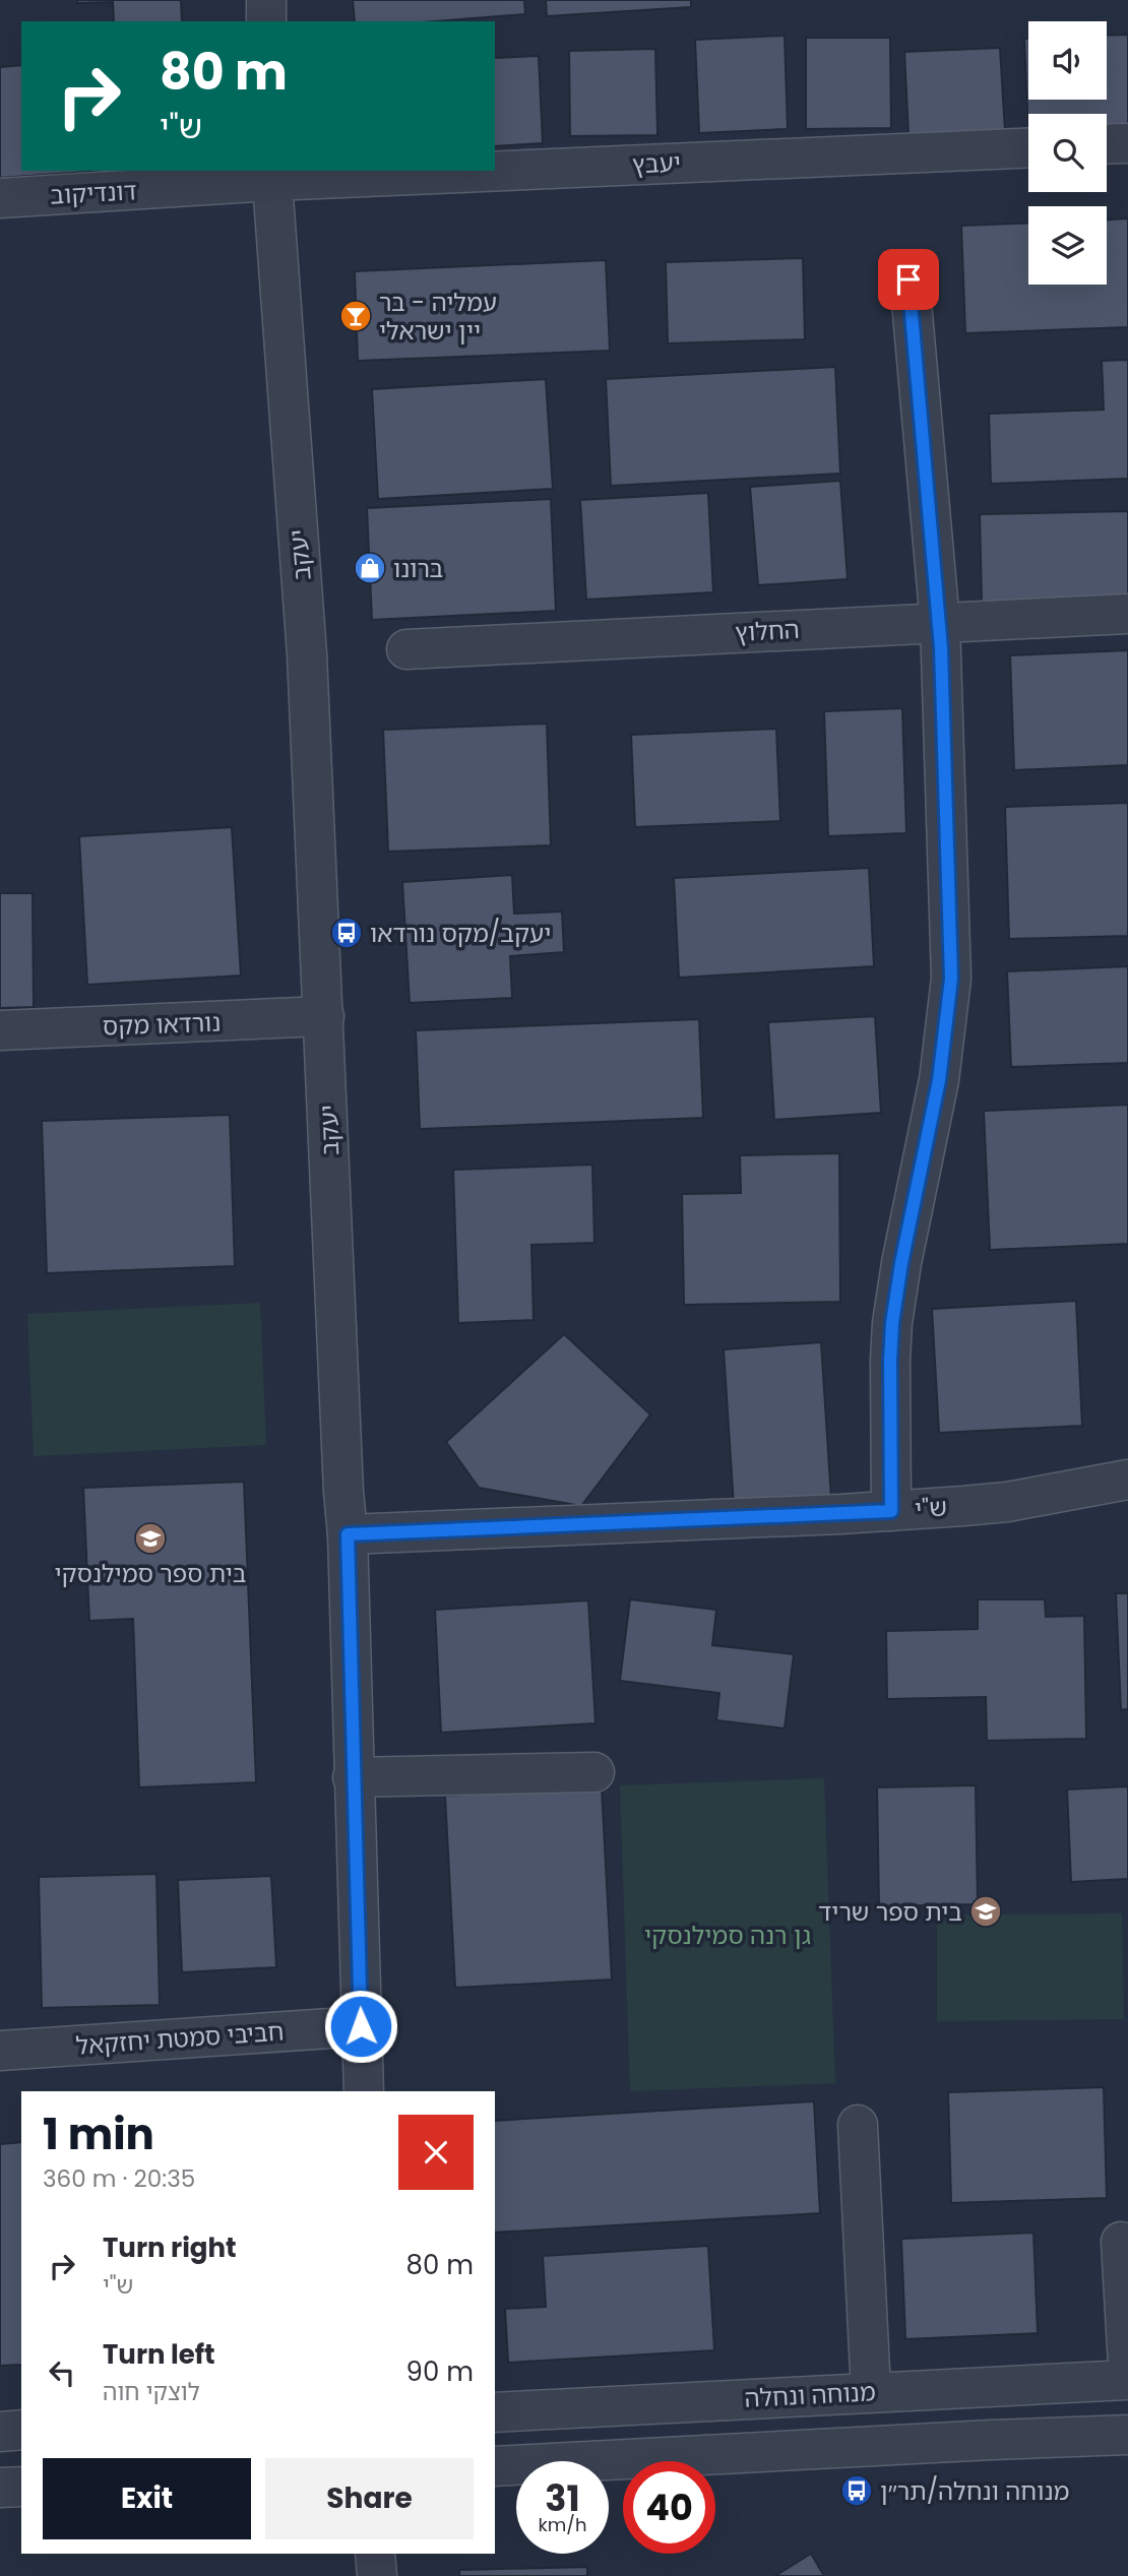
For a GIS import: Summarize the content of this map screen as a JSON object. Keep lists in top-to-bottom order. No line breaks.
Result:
{"streets":{"street":["יעבץ","דונדיקוב","יעקב","החלוץ","נורדאו מקס","ש\"י","חביבי סמטת יחזקאל","מנוחה ונחלה"]},"crossings":[["יעבץ","דונדיקוב"],["יעבץ","יעקב"],["דונדיקוב","יעקב"],["יעקב","נורדאו מקס"],["יעקב","ש\"י"],["יעקב","חביבי סמטת יחזקאל"]],"parks":["גן רנה סמילנסקי"],"places":{"bar":["עמליה - בר יין ישראלי"],"shop":["ברונו"],"bus stop":["יעקב/מקס נורדאו","מנוחה ונחלה/תר״ן"],"school or university":["בית ספר סמילנסקי","בית ספר שריד"]},"page":{"turn":["80 m","ש\"י"],"heading":["1 min","360 m · 20:35"],"list":[{"name":"Turn right","note":"ש\"י","value":"80 m"},{"name":"Turn left","note":"לוצקי חוה","value":"90 m"}],"buttons":["Exit","Share"],"speed":"31 km/h","limit":"40"}}
